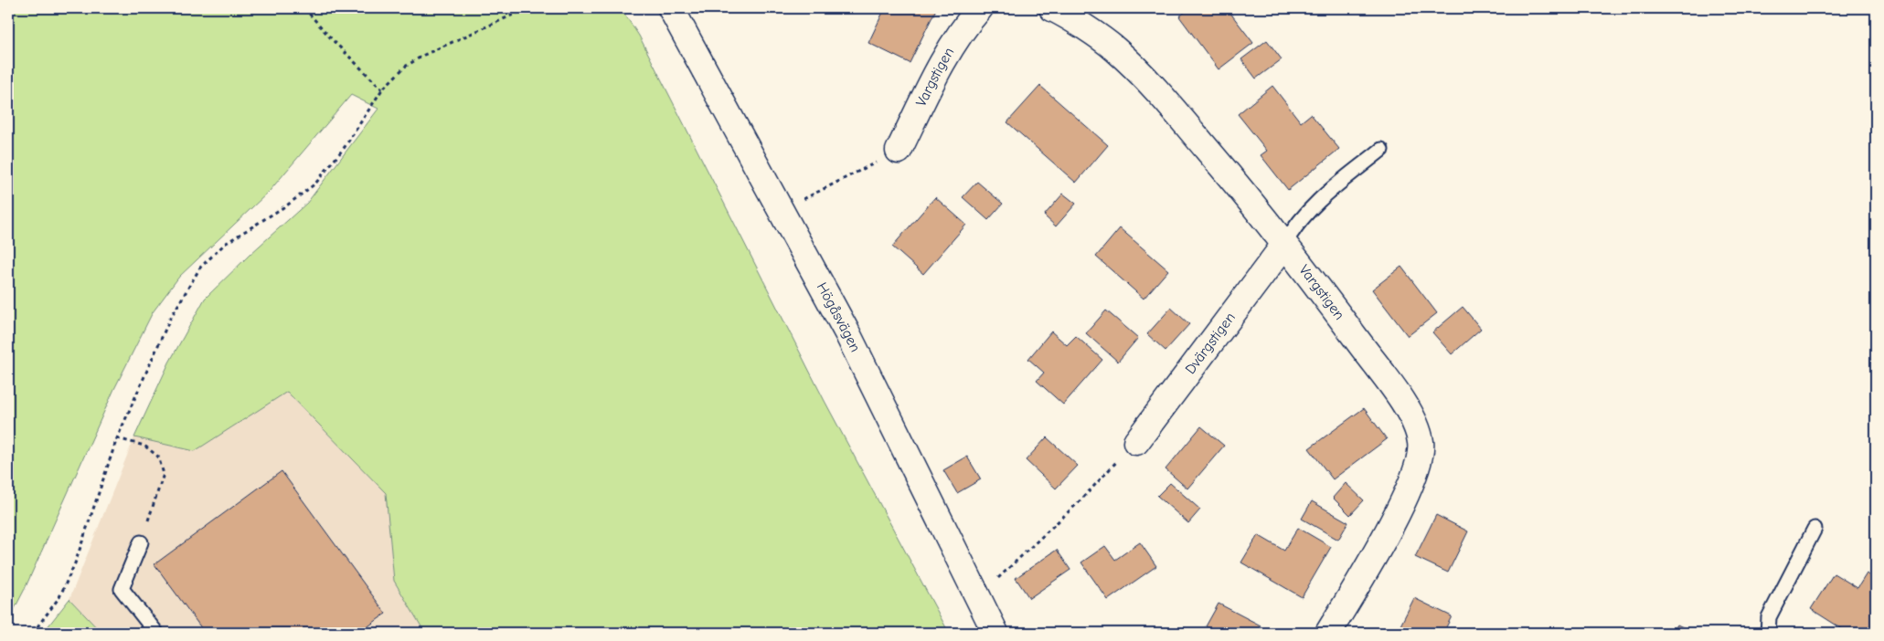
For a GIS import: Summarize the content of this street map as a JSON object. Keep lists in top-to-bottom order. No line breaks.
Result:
{"streets":{"street":["Vargstigen","Högåsvägen","Dvärgstigen"]},"crossings":[["Vargstigen","Dvärgstigen"]]}
